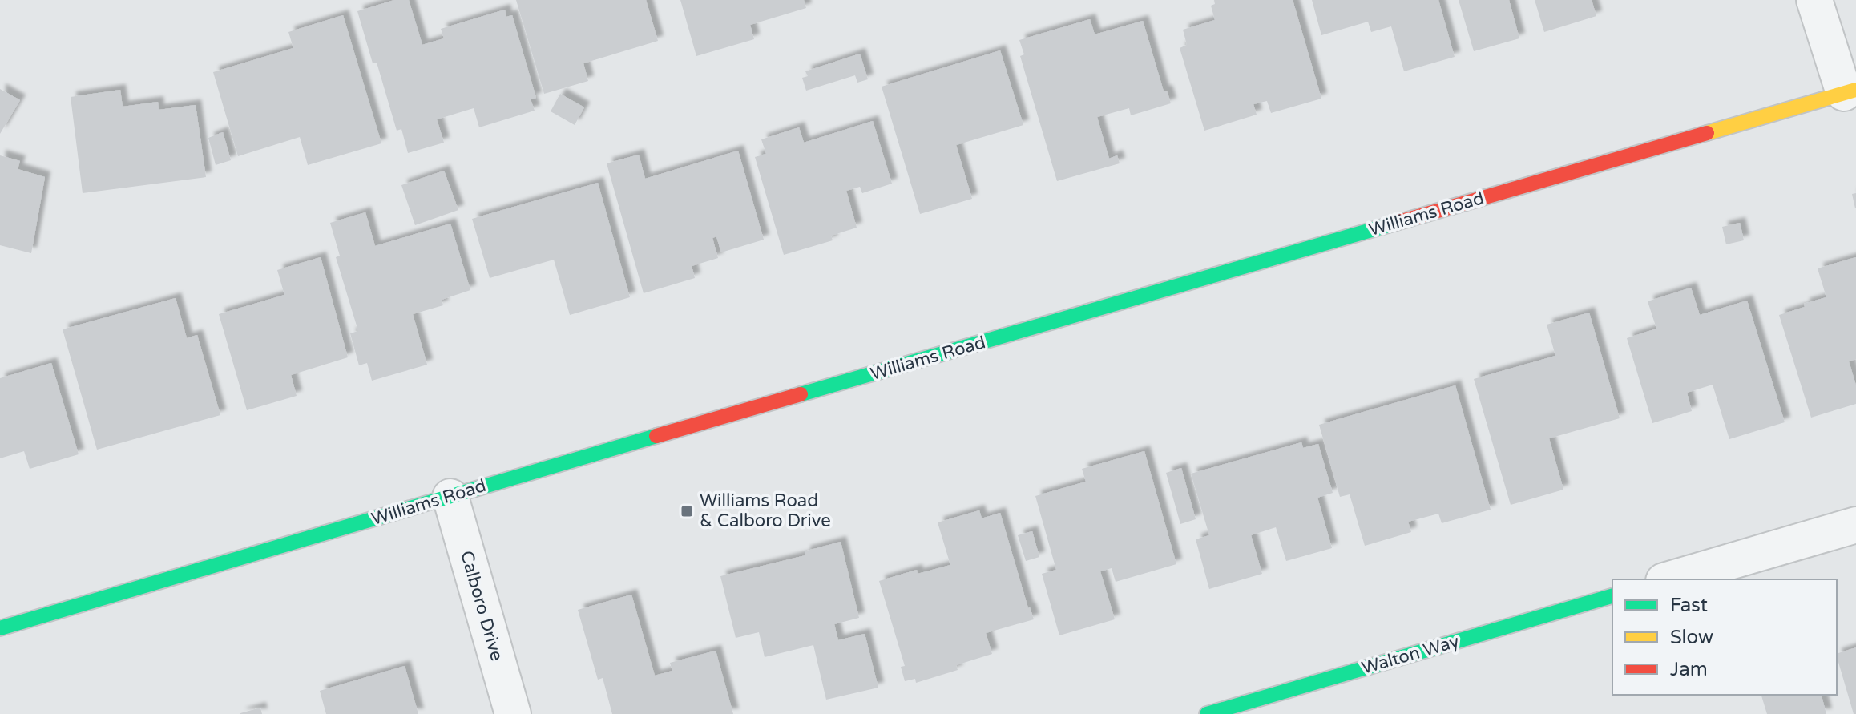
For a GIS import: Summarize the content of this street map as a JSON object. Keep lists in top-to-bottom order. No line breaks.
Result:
{"streets":{"street":["Williams Road","Calboro Drive","Walton Way"]},"crossings":[["Williams Road","Calboro Drive"]],"places":{"transit":["Williams Road & Calboro Drive"]},"legend":["Fast","Slow","Jam"]}
